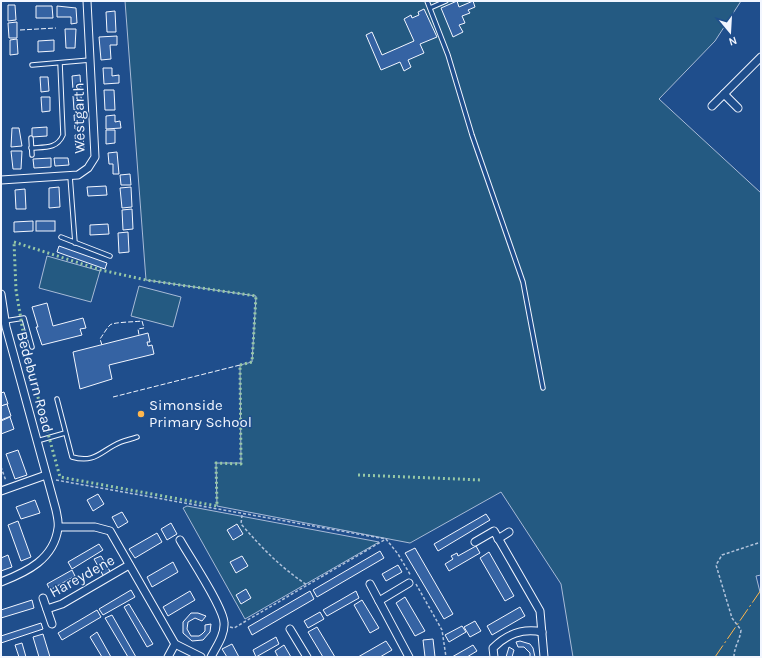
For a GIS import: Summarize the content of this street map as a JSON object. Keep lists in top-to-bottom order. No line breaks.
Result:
{"streets":{"street":["Westgarth","Bedeburn Road","Hareydene"]},"crossings":[["Bedeburn Road","Hareydene"]],"places":["Simonside Primary School"],"north":"bottom"}
